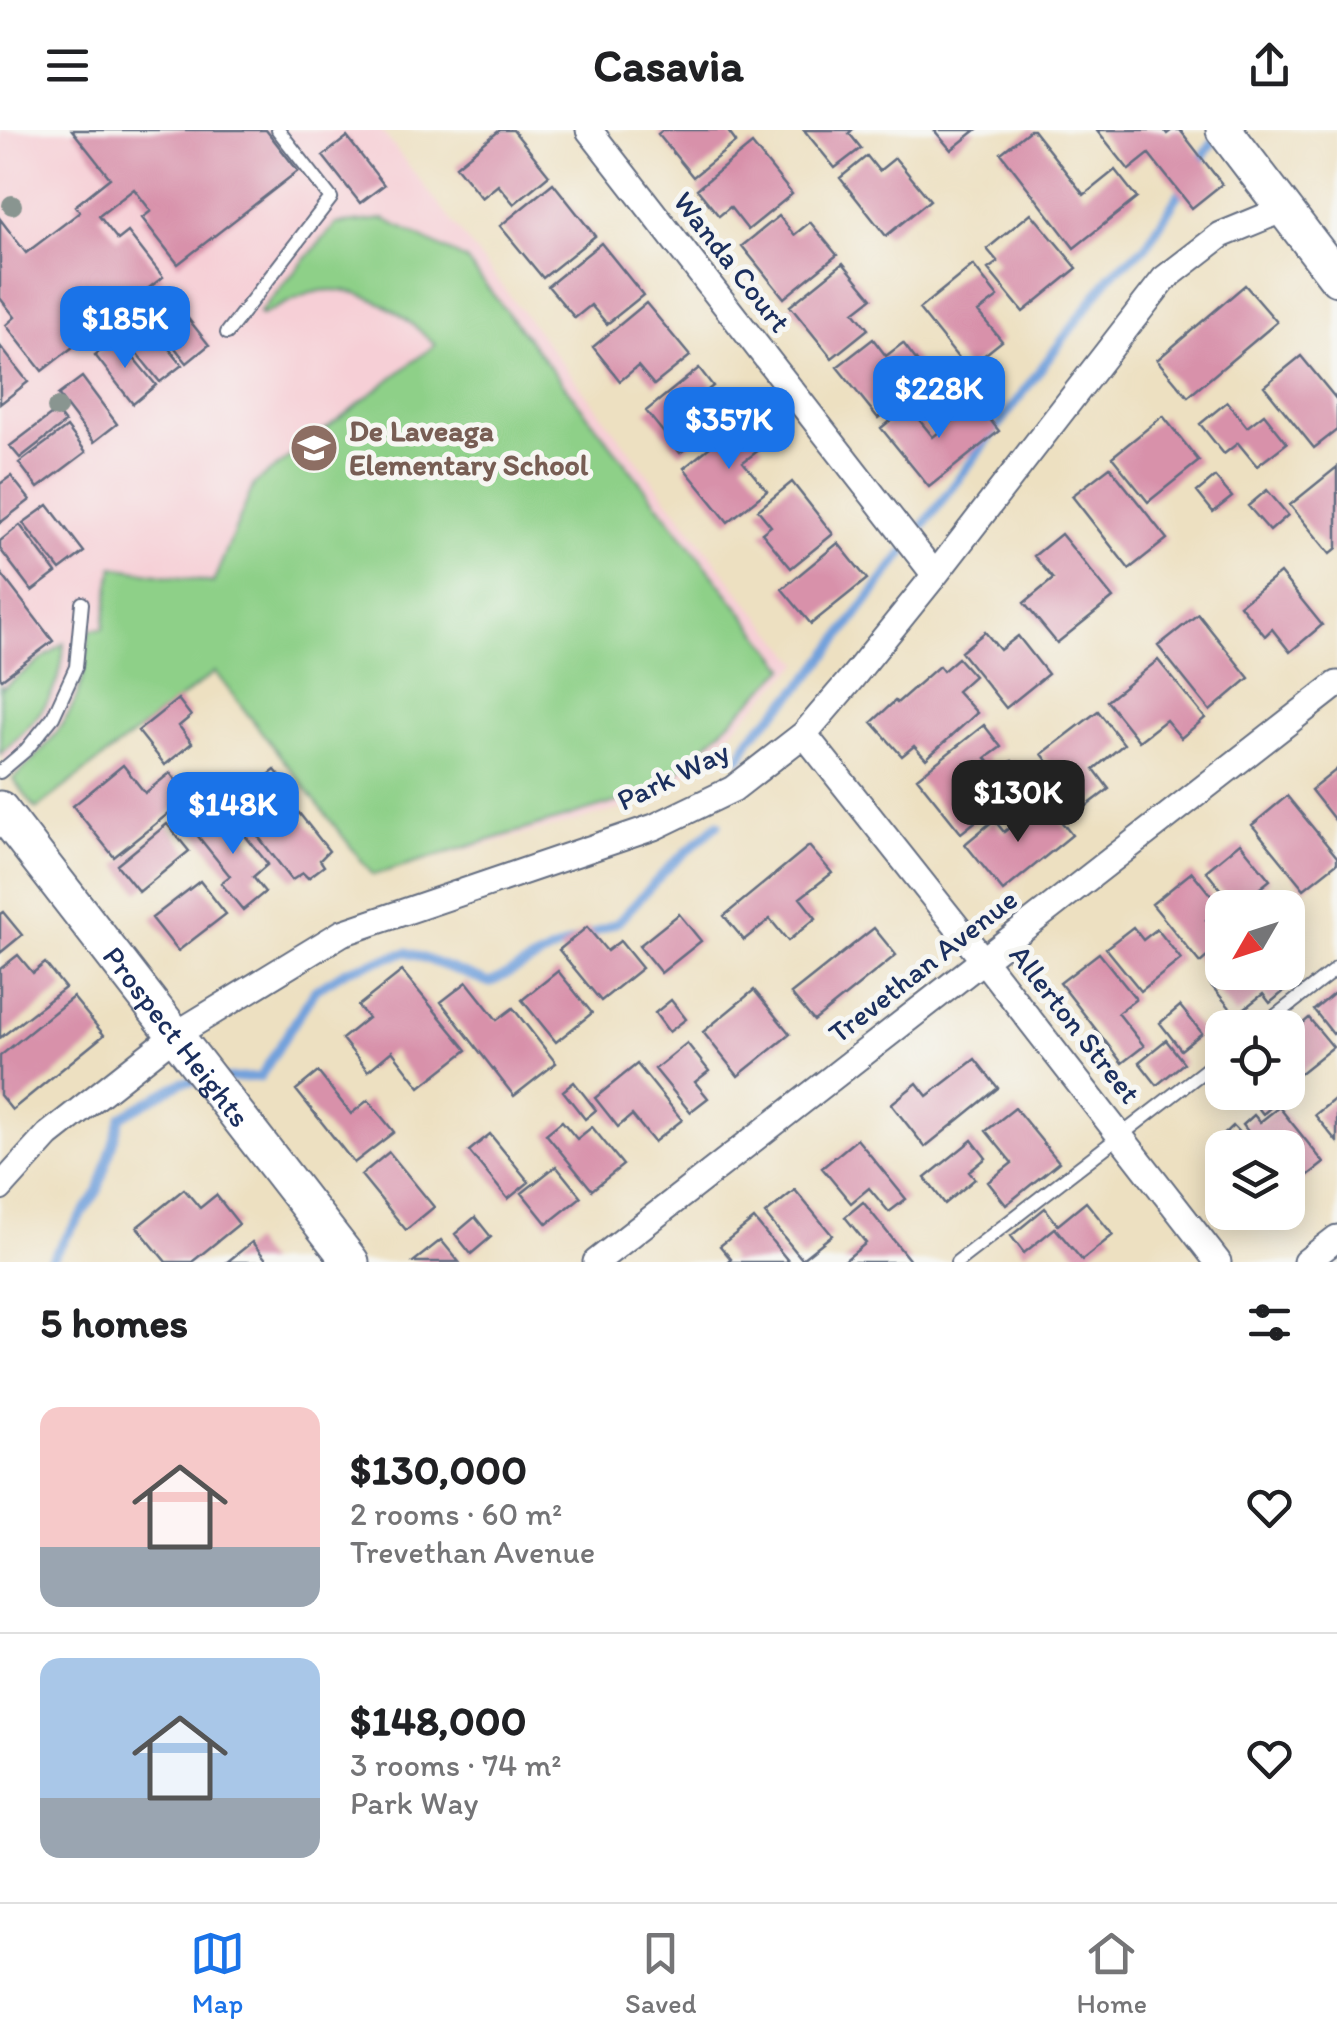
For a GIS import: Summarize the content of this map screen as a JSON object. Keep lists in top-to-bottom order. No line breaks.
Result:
{"streets":{"street":["Wanda Court","Park Way","Trevethan Avenue","Allerton Street","Prospect Heights"]},"crossings":[["Wanda Court","Park Way"],["Park Way","Allerton Street"],["Park Way","Prospect Heights"],["Trevethan Avenue","Allerton Street"]],"places":{"school or university":["De Laveaga Elementary School"]},"north":"bottom left","page":{"header":"Casavia","price":["$185K","$228K","$357K","$130K","$148K"],"heading":"5 homes","list":[{"name":"$130,000","note":"2 rooms · 60 m² · Trevethan Avenue"},{"name":"$148,000","note":"3 rooms · 74 m² · Park Way"}],"tabs":["Map","Saved","Home"]}}
